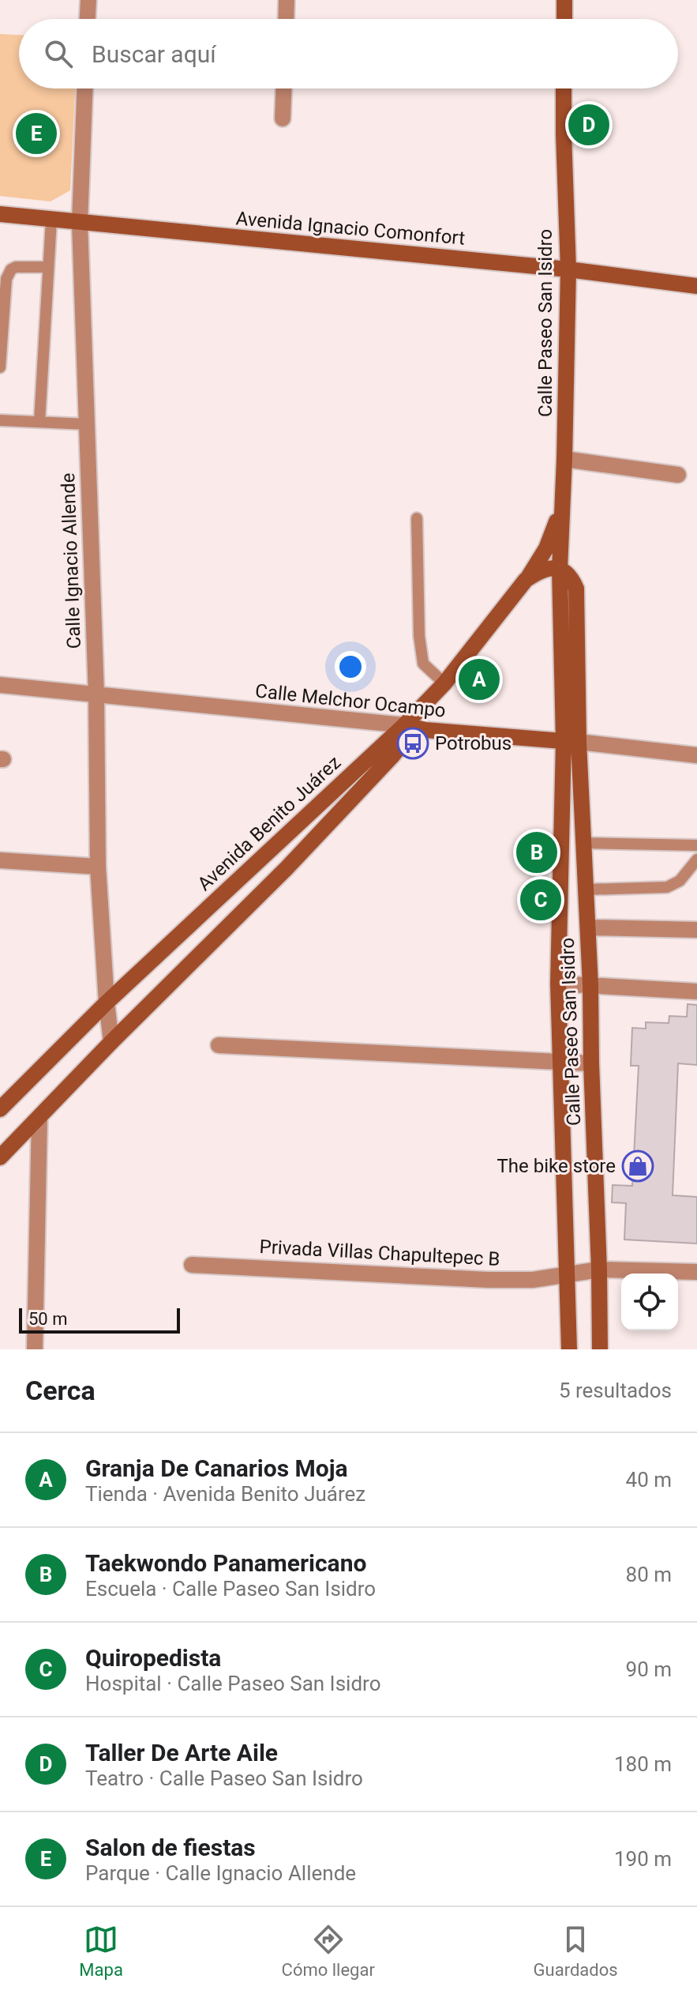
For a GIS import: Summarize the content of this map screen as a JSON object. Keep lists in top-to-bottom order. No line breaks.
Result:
{"streets":{"main road":["Avenida Ignacio Comonfort","Calle Paseo San Isidro","Calle Melchor Ocampo","Avenida Benito Juárez"],"street":["Calle Ignacio Allende","Privada Villas Chapultepec B"]},"crossings":[["Avenida Ignacio Comonfort","Calle Paseo San Isidro"],["Avenida Ignacio Comonfort","Calle Ignacio Allende"],["Calle Paseo San Isidro","Calle Melchor Ocampo"],["Calle Paseo San Isidro","Avenida Benito Juárez"],["Calle Paseo San Isidro","Privada Villas Chapultepec B"],["Calle Ignacio Allende","Calle Melchor Ocampo"],["Calle Ignacio Allende","Avenida Benito Juárez"],["Calle Melchor Ocampo","Avenida Benito Juárez"]],"places":{"bus stop":["Potrobus"],"shop":["The bike store"]},"scale_bar":"50 m","page":{"search":"Buscar aquí","pins":["D","E","A","B","C"],"scale":"50 m","heading":["Cerca","5 resultados"],"list":[{"mark":"A","name":"Granja De Canarios Moja","note":"Tienda · Avenida Benito Juárez","value":"40 m"},{"mark":"B","name":"Taekwondo Panamericano","note":"Escuela · Calle Paseo San Isidro","value":"80 m"},{"mark":"C","name":"Quiropedista","note":"Hospital · Calle Paseo San Isidro","value":"90 m"},{"mark":"D","name":"Taller De Arte Aile","note":"Teatro · Calle Paseo San Isidro","value":"180 m"},{"mark":"E","name":"Salon de fiestas","note":"Parque · Calle Ignacio Allende","value":"190 m"}],"nav":["Mapa","Cómo llegar","Guardados"]}}
